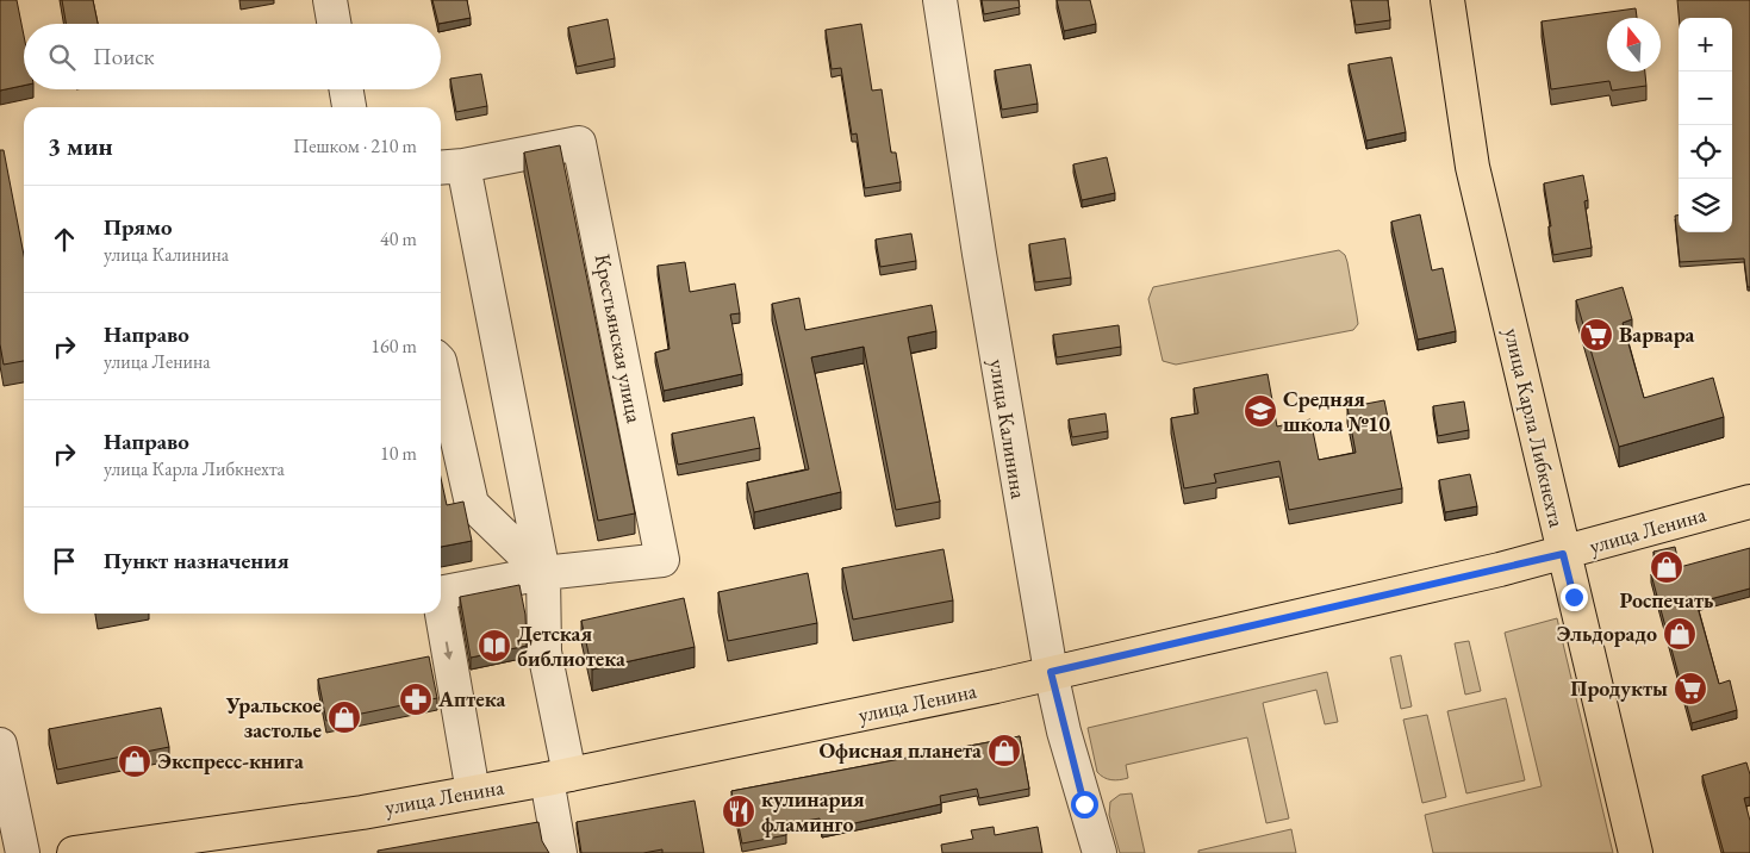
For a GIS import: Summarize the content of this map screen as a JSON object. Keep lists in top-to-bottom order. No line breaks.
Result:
{"streets":{"main road":["улица Карла Либкнехта","улица Ленина"],"street":["Крестьянская улица","улица Калинина"]},"crossings":[["Крестьянская улица","улица Ленина"],["улица Карла Либкнехта","улица Ленина"],["улица Калинина","улица Ленина"]],"places":{"supermarket":["Варвара","Продукты"],"school or university":["Средняя школа №10"],"shop":["Роспечать","Эльдорадо","Уральское застолье","Офисная планета","Экспресс-книга"],"library":["Детская библиотека"],"pharmacy":["Аптека"],"restaurant":["кулинария фламинго"]},"north":"top","page":{"map_buttons":["+","−"],"search":"Поиск","heading":["3 мин","Пешком · 210 m"],"list":[["Прямо","улица Калинина","40 m"],["Направо","улица Ленина","160 m"],["Направо","улица Карла Либкнехта","10 m"],"Пункт назначения"]}}
